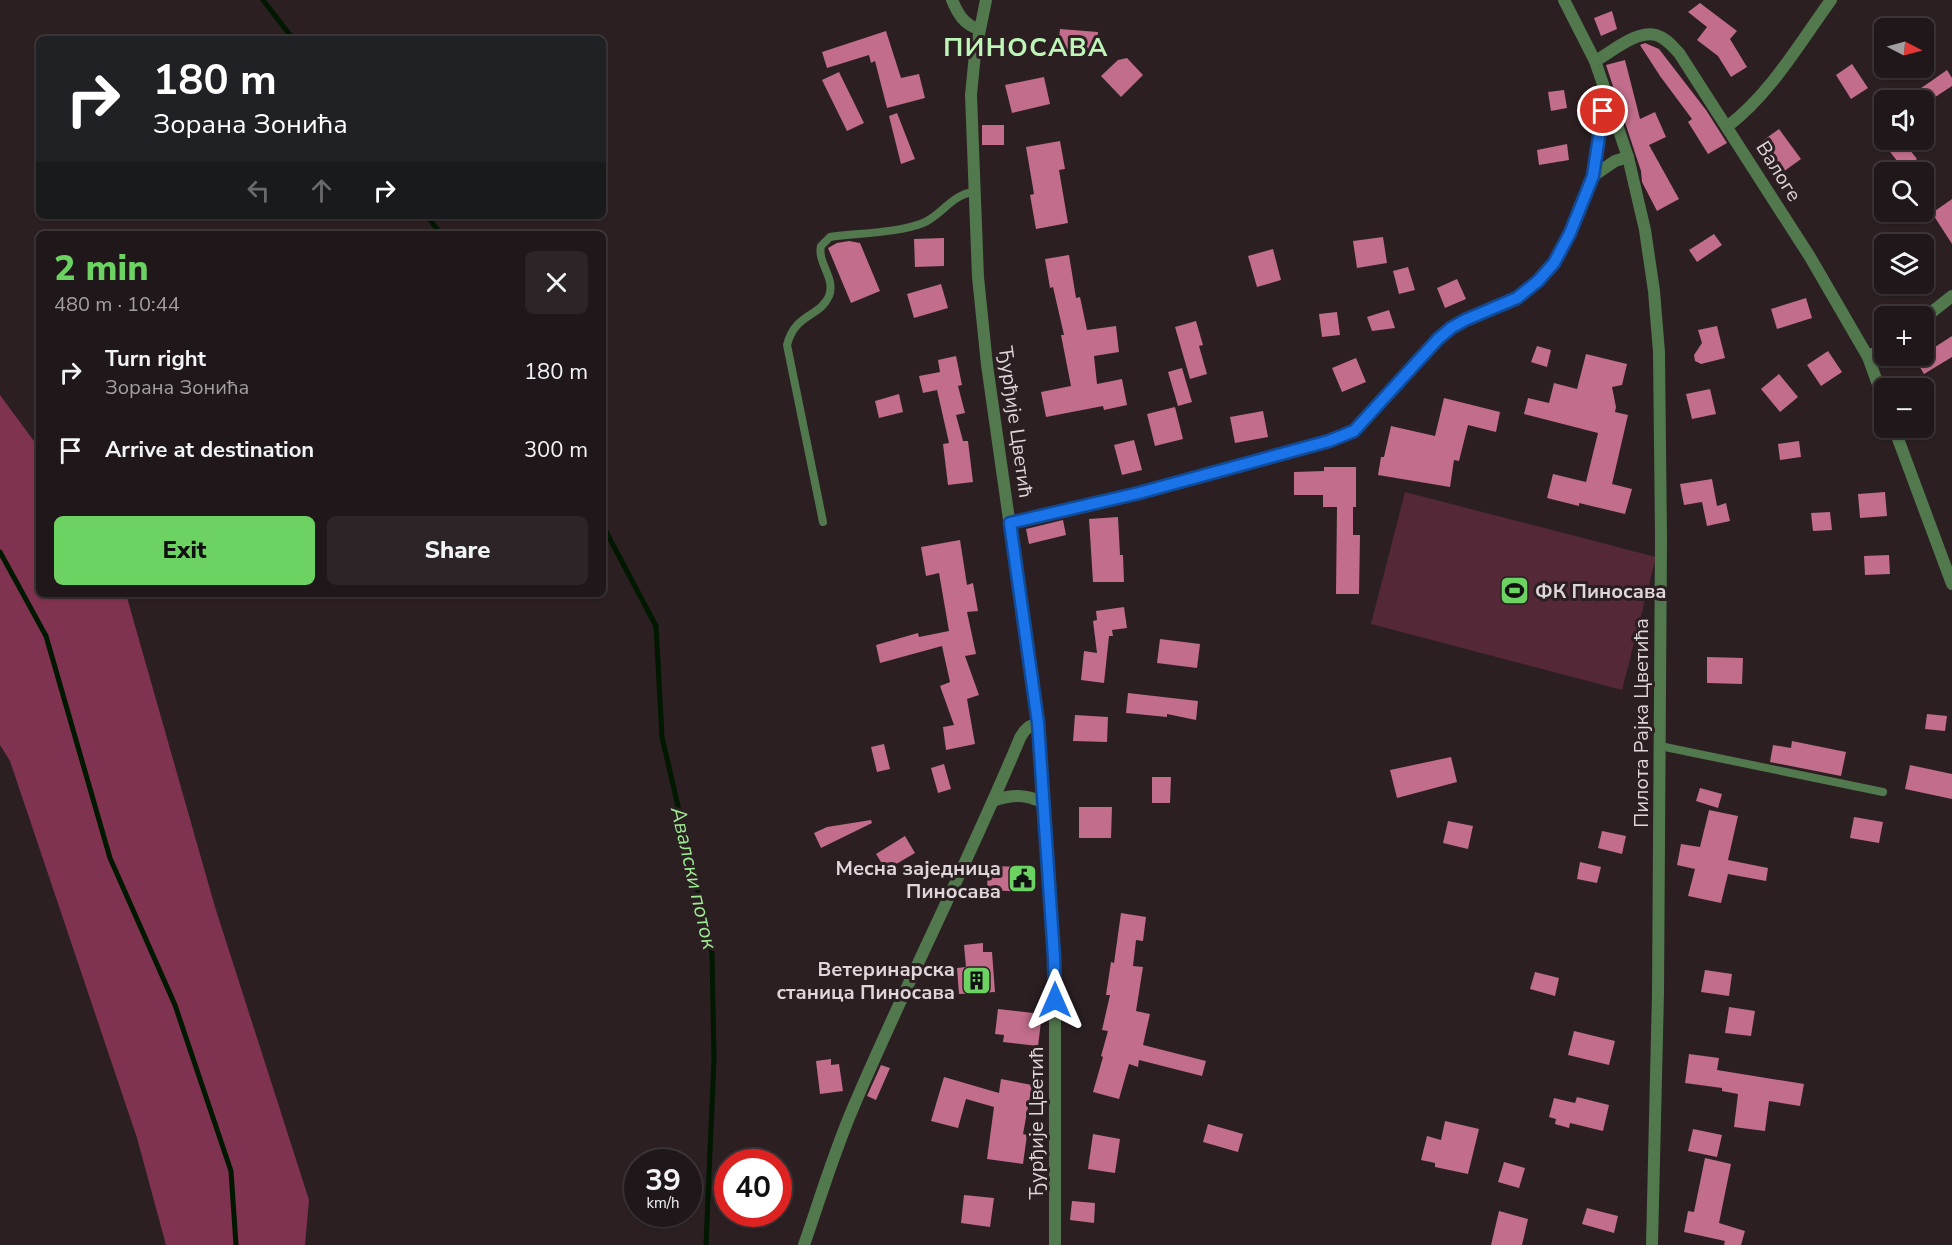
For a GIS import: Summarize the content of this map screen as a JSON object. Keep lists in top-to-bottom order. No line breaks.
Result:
{"streets":{"street":["Валоге","Ђурђије Цветић","Пилота Рајка Цветића"]},"crossings":[["Валоге","Пилота Рајка Цветића"]],"districts":["ПИНОСАВА"],"water":["Авалски поток"],"places":{"sports":["ФК Пиносава"],"public building":["Месна заједница Пиносава"],"building":["Ветеринарска станица Пиносава"]},"north":"right","page":{"map_buttons":["+","−"],"turn":["180 m","Зорана Зонића"],"heading":["2 min","480 m · 10:44"],"list":[{"name":"Turn right","note":"Зорана Зонића","value":"180 m"},{"name":"Arrive at destination","value":"300 m"}],"buttons":["Exit","Share"],"speed":"39 km/h","limit":"40"}}
